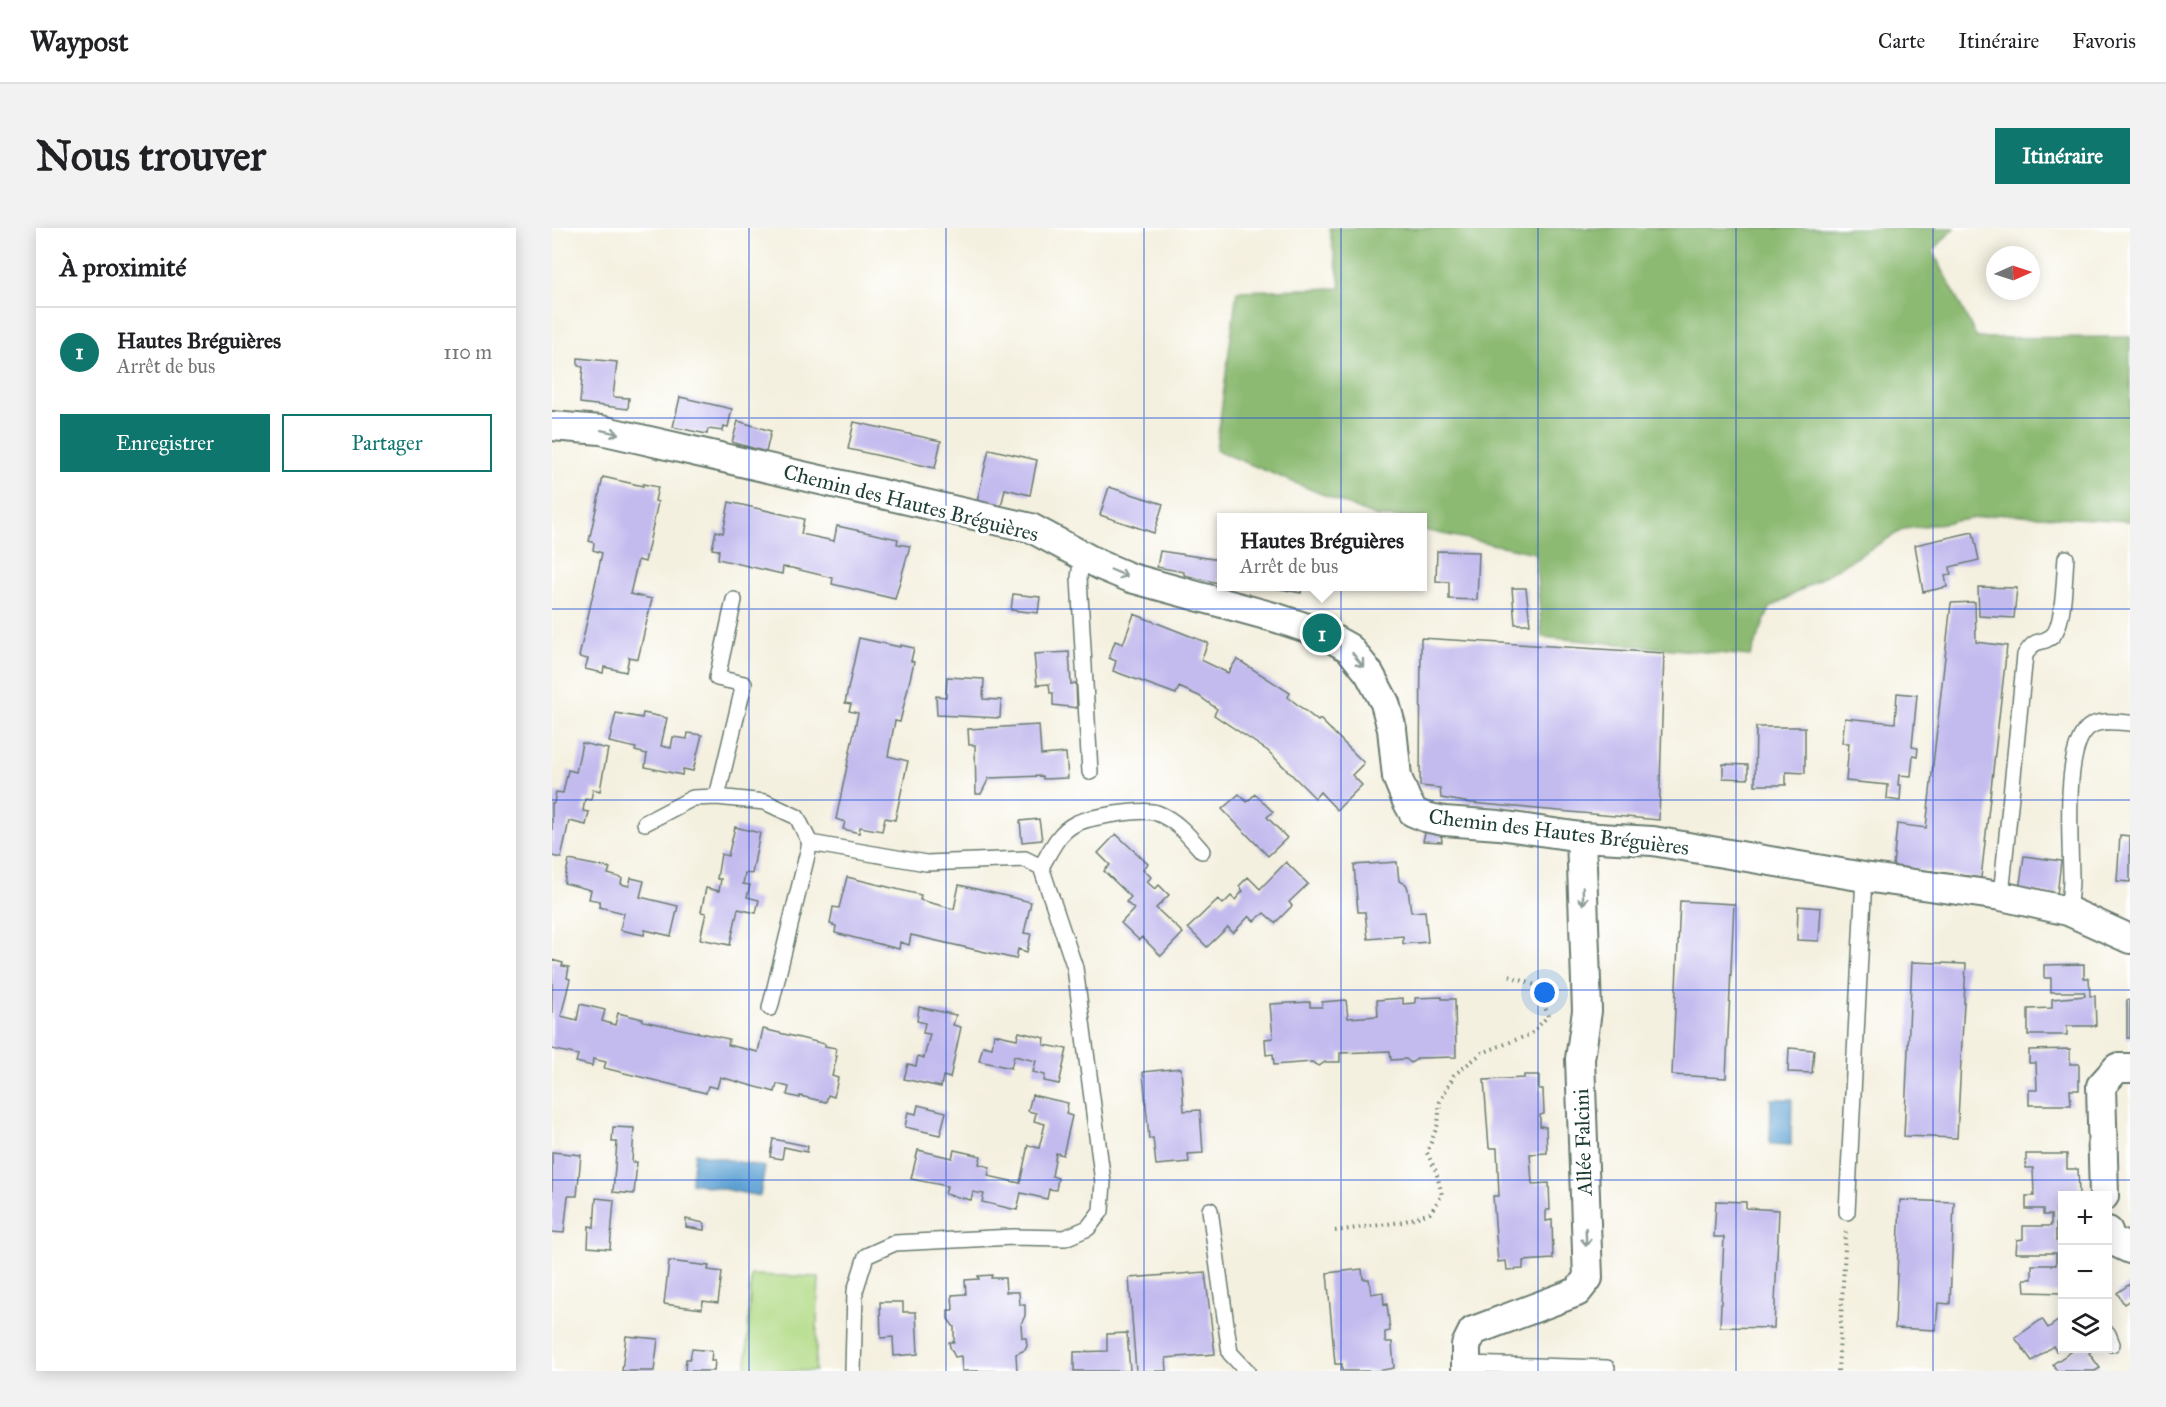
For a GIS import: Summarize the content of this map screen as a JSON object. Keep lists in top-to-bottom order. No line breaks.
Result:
{"streets":{"street":["Chemin des Hautes Bréguières","Allée Falcini"]},"crossings":[["Chemin des Hautes Bréguières","Allée Falcini"]],"one_way":["Chemin des Hautes Bréguières","Allée Falcini"],"north":"right","page":{"header":"Waypost","nav":["Carte","Itinéraire","Favoris"],"buttons":["Itinéraire",["Enregistrer","Partager"]],"title":"Nous trouver","heading":"À proximité","list":[{"mark":"1","name":"Hautes Bréguières","note":"Arrêt de bus","value":"110 m"}],"popup":["Hautes Bréguières","Arrêt de bus"],"pins":"1","map_buttons":["+","−"]}}
